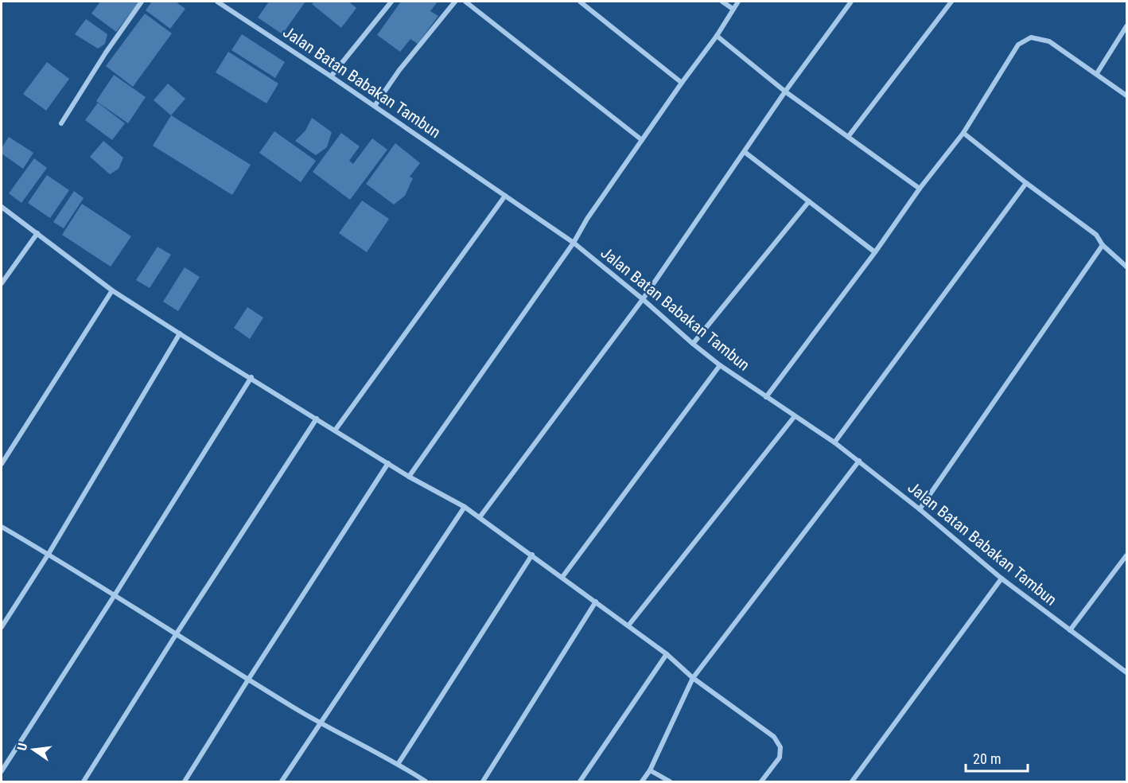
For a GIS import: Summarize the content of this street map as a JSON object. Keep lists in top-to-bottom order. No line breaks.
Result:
{"streets":{"street":["Jalan Batan Babakan Tambun"]},"scale_bar":"20 m","north":"left"}
